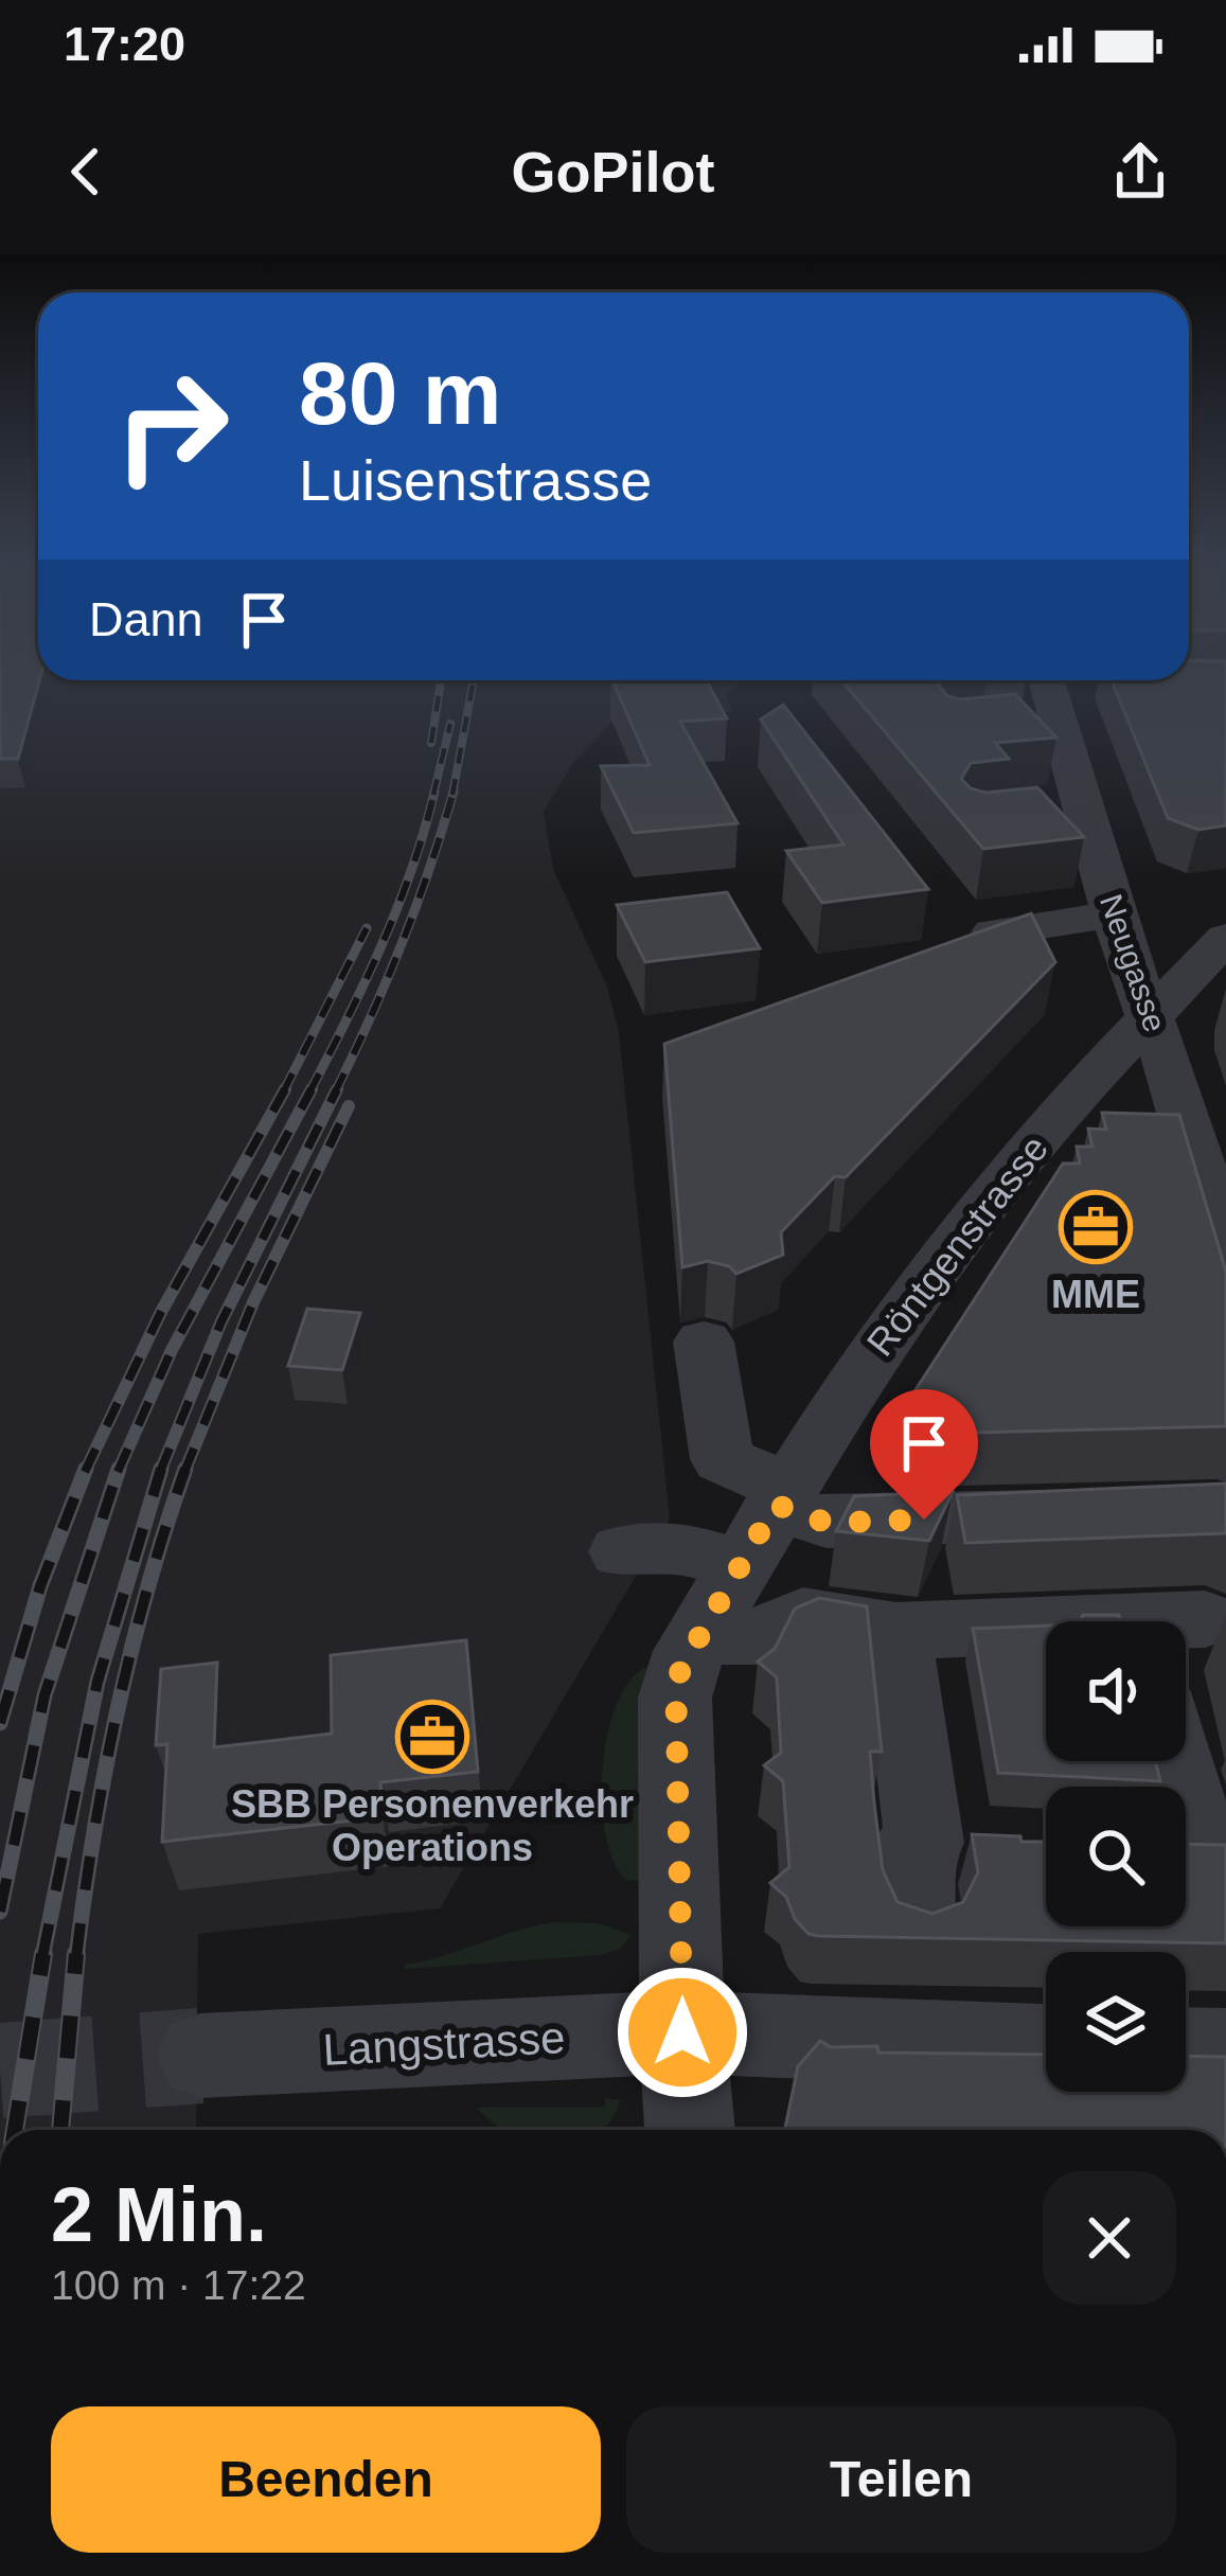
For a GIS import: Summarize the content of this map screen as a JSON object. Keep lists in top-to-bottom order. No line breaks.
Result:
{"streets":{"street":["Neugasse","Röntgenstrasse","Langstrasse"]},"crossings":[["Neugasse","Röntgenstrasse"],["Röntgenstrasse","Langstrasse"]],"places":{"office":["MME","SBB Personenverkehr Operations"]},"page":{"status":"17:20","header":"GoPilot","turn":["80 m","Luisenstrasse"],"then":"Dann","heading":["2 Min.","100 m · 17:22"],"buttons":["Beenden","Teilen"]}}
